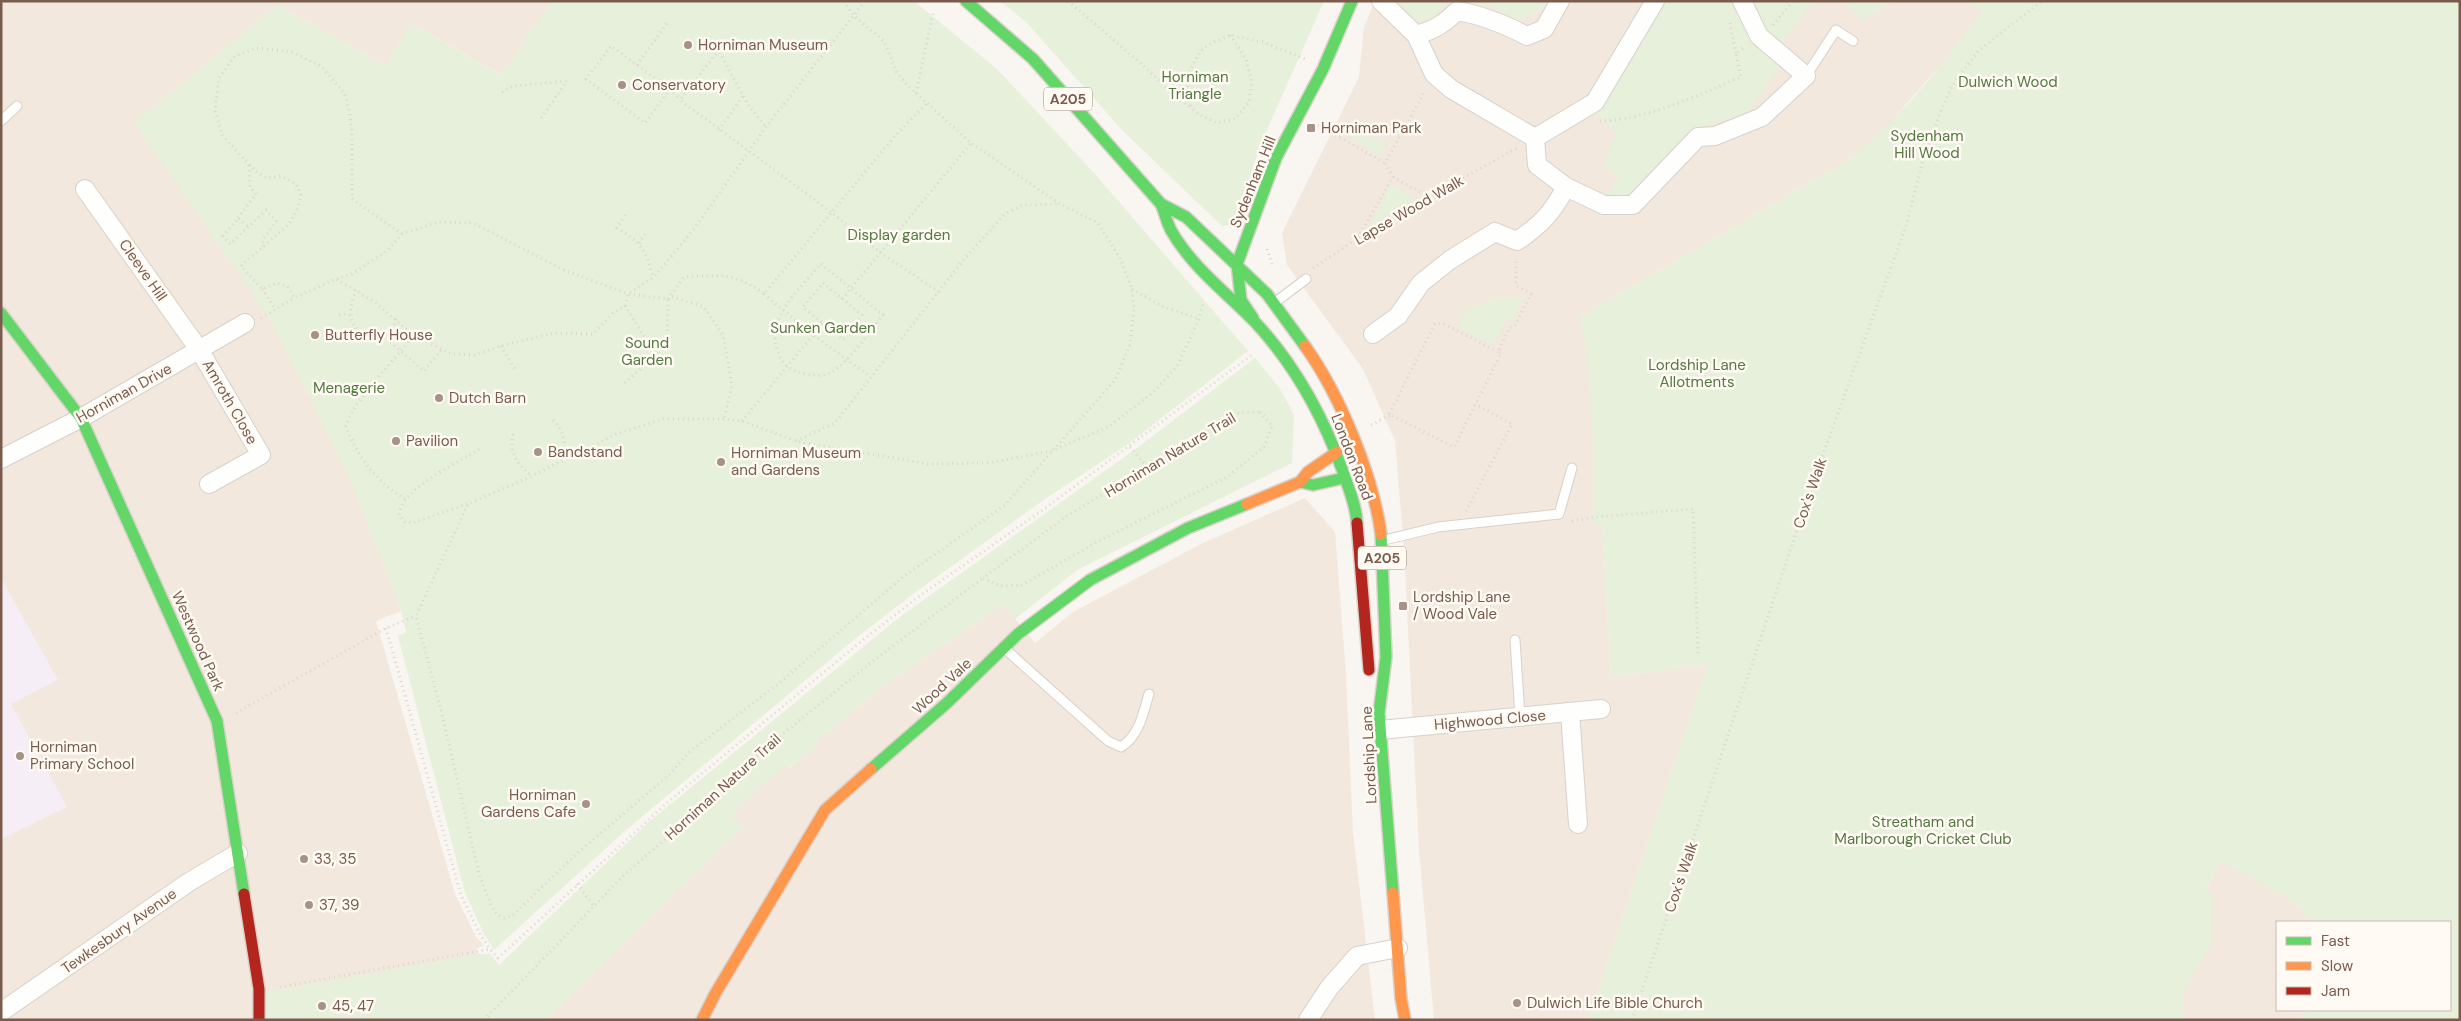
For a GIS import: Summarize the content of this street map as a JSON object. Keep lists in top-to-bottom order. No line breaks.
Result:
{"streets":{"main road":["A205","Sydenham Hill","London Road","Westwood Park","Wood Vale","Lordship Lane"],"street":["Cleeve Hill","Horniman Drive","Amroth Close","Highwood Close","Tewkesbury Avenue"],"path":["Lapse Wood Walk","Horniman Nature Trail","Cox's Walk"]},"crossings":[["Sydenham Hill","London Road"],["Cleeve Hill","Horniman Drive"],["Cleeve Hill","Amroth Close"],["Horniman Drive","Amroth Close"],["Horniman Drive","Westwood Park"],["London Road","Wood Vale"],["London Road","Highwood Close"],["London Road","Lordship Lane"],["Westwood Park","Tewkesbury Avenue"],["Highwood Close","Lordship Lane"]],"parks":["Horniman Triangle","Dulwich Wood","Sydenham Hill Wood","Display garden","Sunken Garden","Sound Garden","Lordship Lane Allotments","Menagerie","Streatham and Marlborough Cricket Club"],"places":{"other":["Horniman Museum","Conservatory","Butterfly House","Dutch Barn","Pavilion","Bandstand","Horniman Museum and Gardens","Horniman Primary School","Horniman Gardens Cafe","33, 35","37, 39","Dulwich Life Bible Church","45, 47"],"transit":["Horniman Park","Lordship Lane / Wood Vale"]},"legend":["Fast","Slow","Jam"]}
